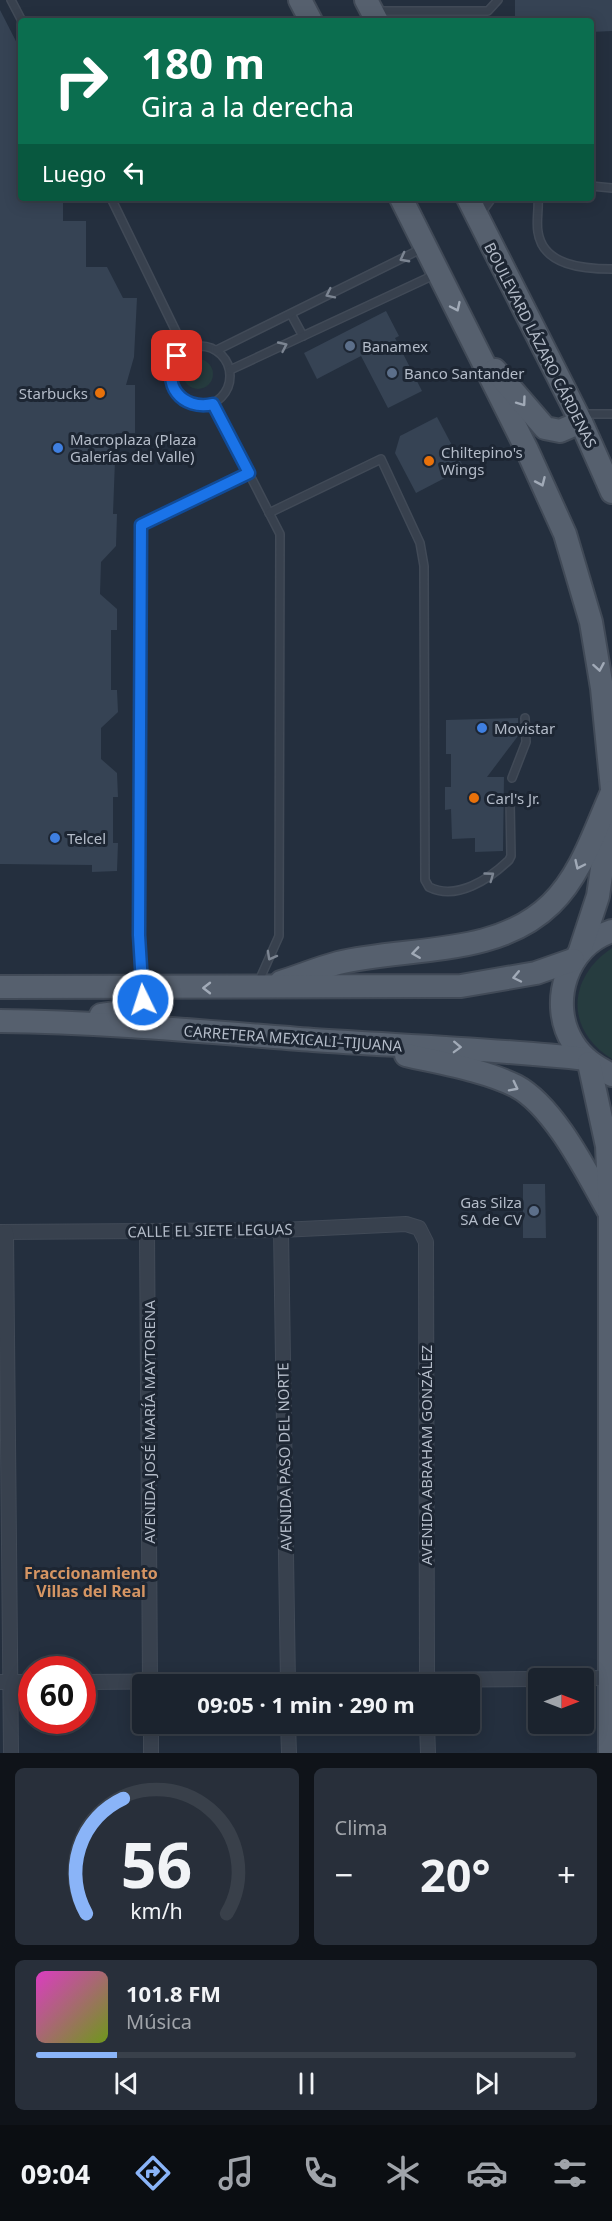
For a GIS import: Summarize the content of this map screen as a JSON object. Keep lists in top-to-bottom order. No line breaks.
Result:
{"streets":{"main road":["BOULEVARD LÁZARO CÁRDENAS","CARRETERA MEXICALI–TIJUANA"],"street":["CALLE EL SIETE LEGUAS","AVENIDA JOSÉ MARÍA MAYTORENA","AVENIDA ABRAHAM GONZÁLEZ","AVENIDA PASO DEL NORTE"]},"crossings":[["CALLE EL SIETE LEGUAS","AVENIDA JOSÉ MARÍA MAYTORENA"],["CALLE EL SIETE LEGUAS","AVENIDA ABRAHAM GONZÁLEZ"],["CALLE EL SIETE LEGUAS","AVENIDA PASO DEL NORTE"]],"districts":["Fraccionamiento Villas del Real"],"places":["Banamex","Banco Santander","Starbucks","Macroplaza (Plaza Galerías del Valle)","Chiltepino's Wings","Movistar","Carl's Jr.","Telcel","Gas Silza SA de CV"],"north":"right","page":{"turn":["180 m","Gira a la derecha"],"then":"Luego","limit":"60","trip":"09:05 · 1 min · 290 m","tile":"Clima","heat":["−","20°","+"],"song":["101.8 FM","Música"],"tabs":"09:04","gauge":["56","km/h"]}}
